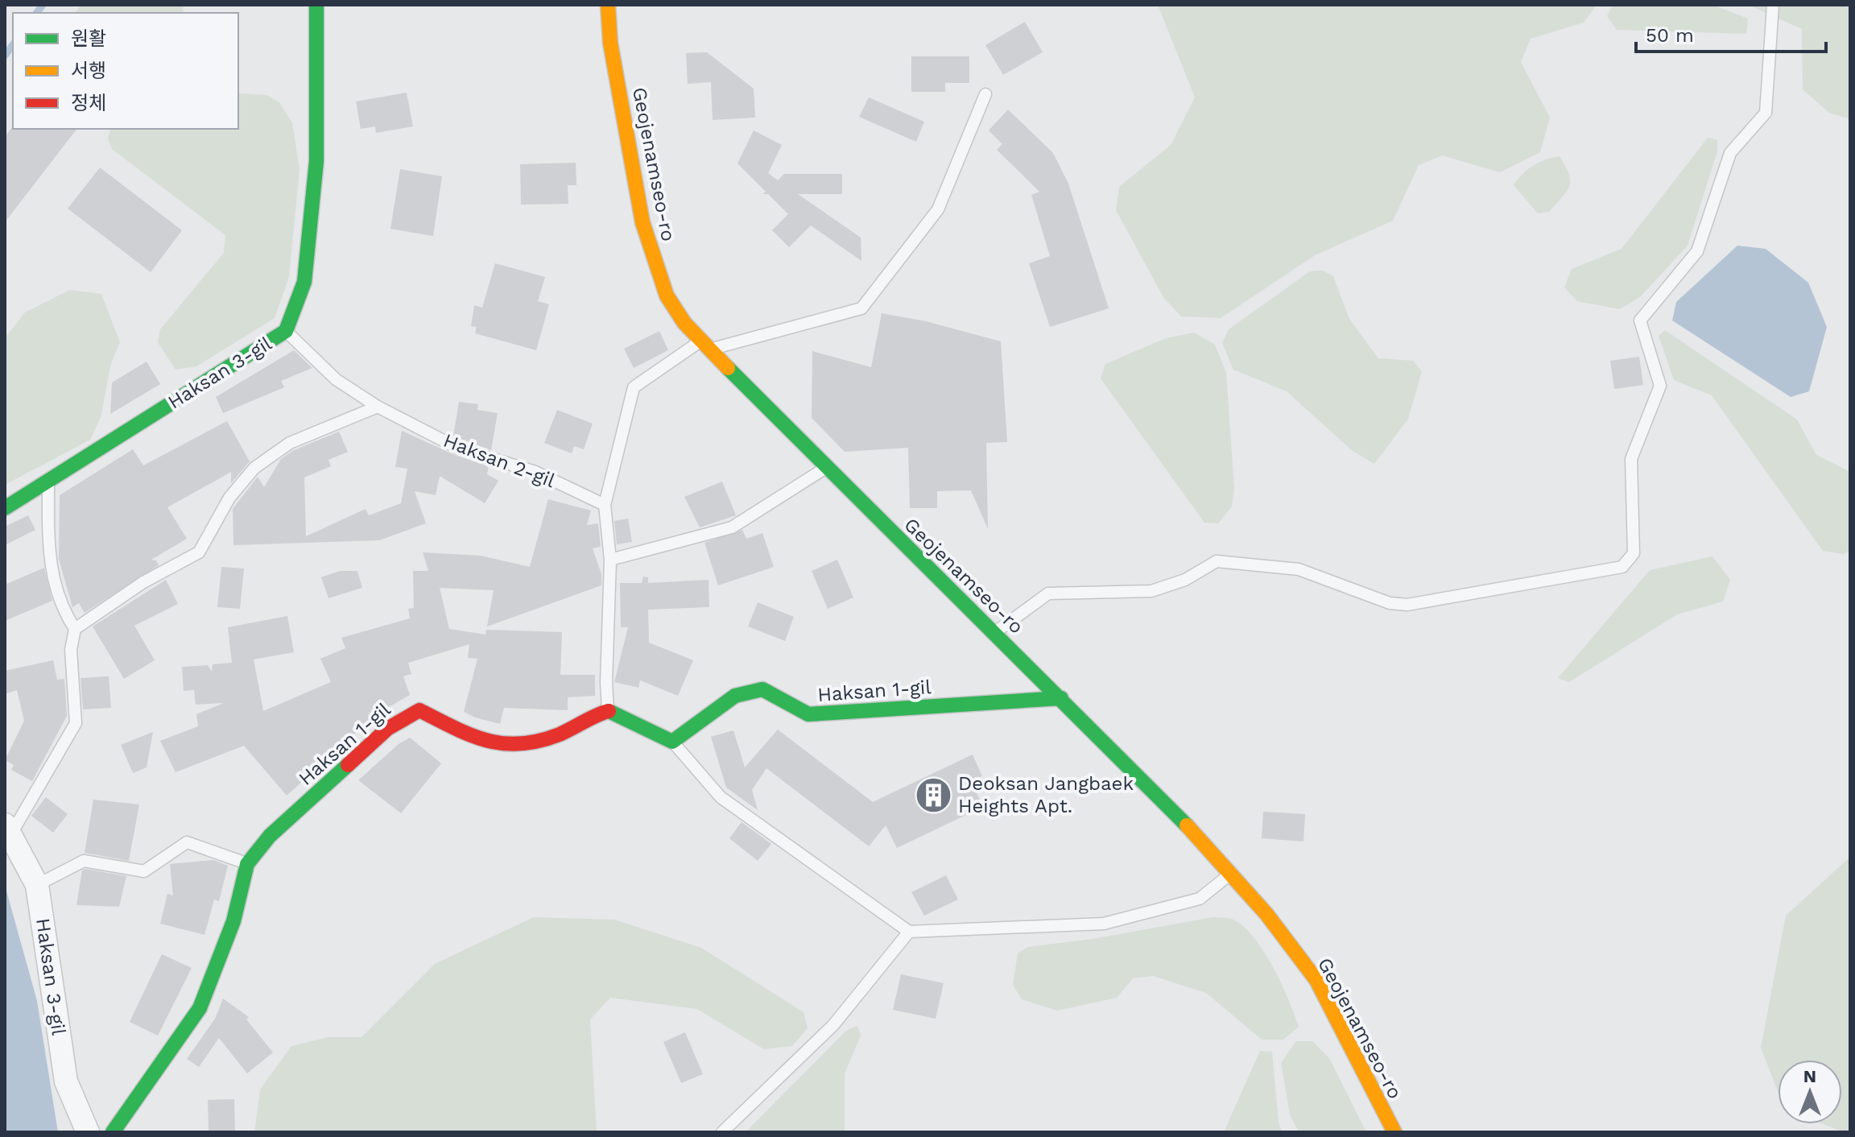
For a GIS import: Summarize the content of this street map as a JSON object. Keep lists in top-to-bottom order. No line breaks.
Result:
{"streets":{"street":["Geojenamseo-ro","Haksan 3-gil","Haksan 1-gil"],"lane":["Haksan 2-gil"]},"crossings":[["Geojenamseo-ro","Haksan 1-gil"],["Haksan 3-gil","Haksan 2-gil"]],"places":{"building":["Deoksan Jangbaek Heights Apt."]},"legend":["원활","서행","정체"],"scale_bar":"50 m","north":"top"}
